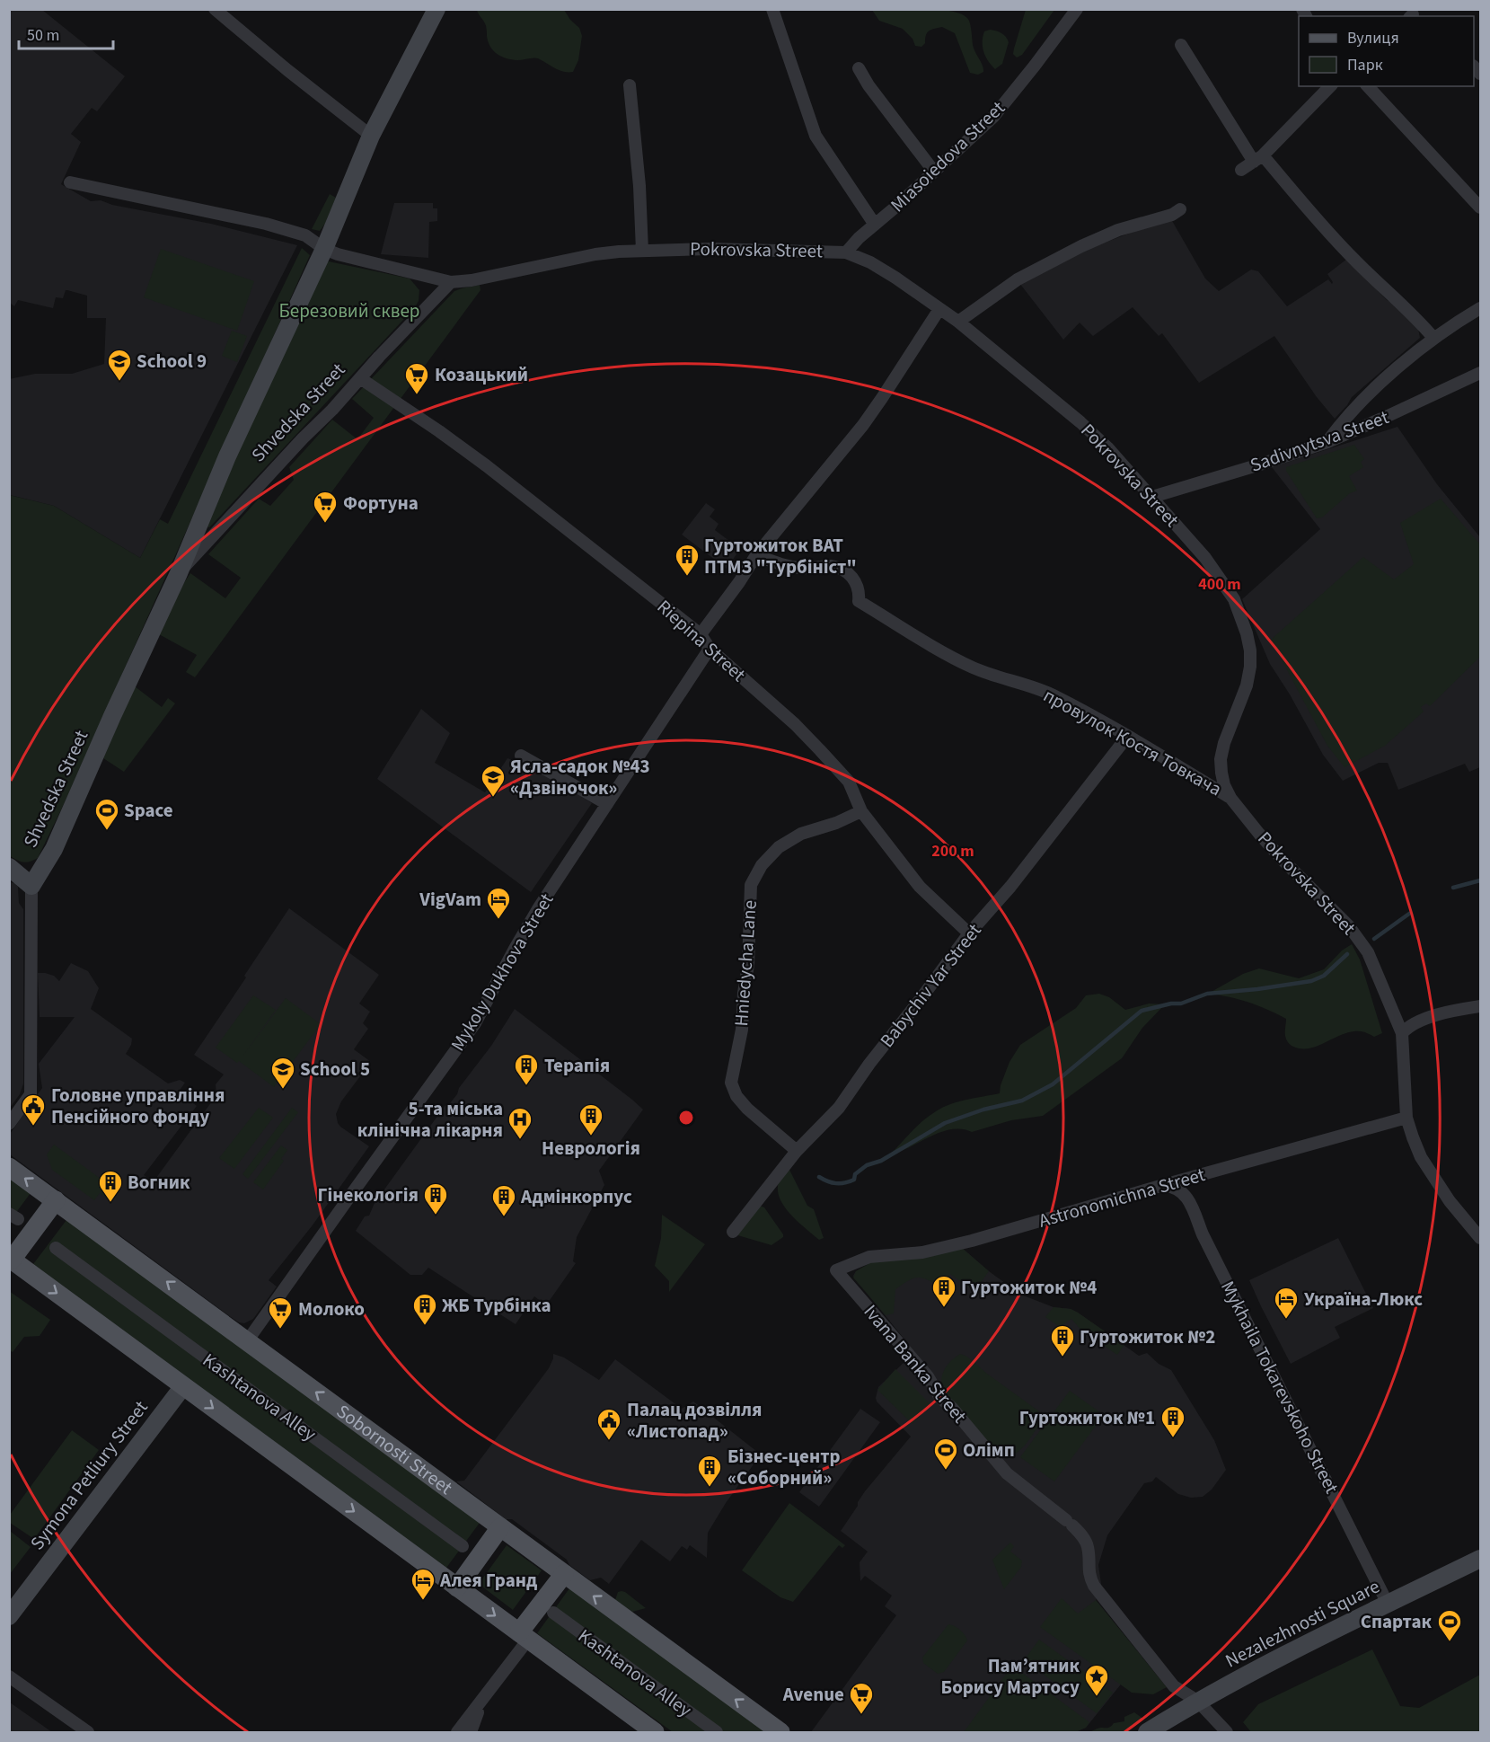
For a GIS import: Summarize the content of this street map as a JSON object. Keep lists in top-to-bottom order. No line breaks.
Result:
{"streets":{"main road":["Sobornosti Street"],"street":["Miasoiedova Street","Pokrovska Street","Shvedska Street","Sadivnytsva Street","Riepina Street","провулок Костя Товкача","Hniedycha Lane","Mykoly Dukhova Street","Babychiv Yar Street","Astronomichna Street","Ivana Banka Street","Mykhaila Tokarevskoho Street","Kashtanova Alley","Symona Petliury Street","Nezalezhnosti Square"]},"crossings":[["Miasoiedova Street","Pokrovska Street"],["Pokrovska Street","Shvedska Street"],["Pokrovska Street","Sadivnytsva Street"],["Pokrovska Street","провулок Костя Товкача"],["Pokrovska Street","Astronomichna Street"],["Shvedska Street","Riepina Street"],["Riepina Street","Hniedycha Lane"],["Riepina Street","Mykoly Dukhova Street"],["Riepina Street","Babychiv Yar Street"],["провулок Костя Товкача","Babychiv Yar Street"],["Hniedycha Lane","Babychiv Yar Street"],["Mykoly Dukhova Street","Sobornosti Street"],["Astronomichna Street","Ivana Banka Street"],["Ivana Banka Street","Nezalezhnosti Square"],["Mykhaila Tokarevskoho Street","Nezalezhnosti Square"]],"parks":["Березовий сквер"],"places":{"school or university":["School 9","Ясла-садок №43 «Дзвіночок»","School 5"],"supermarket":["Козацький","Фортуна","Молоко","Avenue"],"building":["Гуртожиток ВАТ ПТМЗ \"Турбініст\"","Терапія","Неврологія","Вогник","Гінекологія","Адмінкорпус","Гуртожиток №4","ЖБ Турбінка","Гуртожиток №2","Гуртожиток №1","Бізнес-центр «Соборний»"],"sports":["Space","Олімп","Спартак"],"hotel":["VigVam","Україна-Люкс","Алея Гранд"],"public building":["Головне управління Пенсійного фонду","Палац дозвілля «Листопад»"],"hospital":["5-та міська клінічна лікарня"],"place":["Пам’ятник Борису Мартосу"]},"legend":["Вулиця","Парк"],"scale_bar":"50 m","rings":["400 m","200 m"]}
